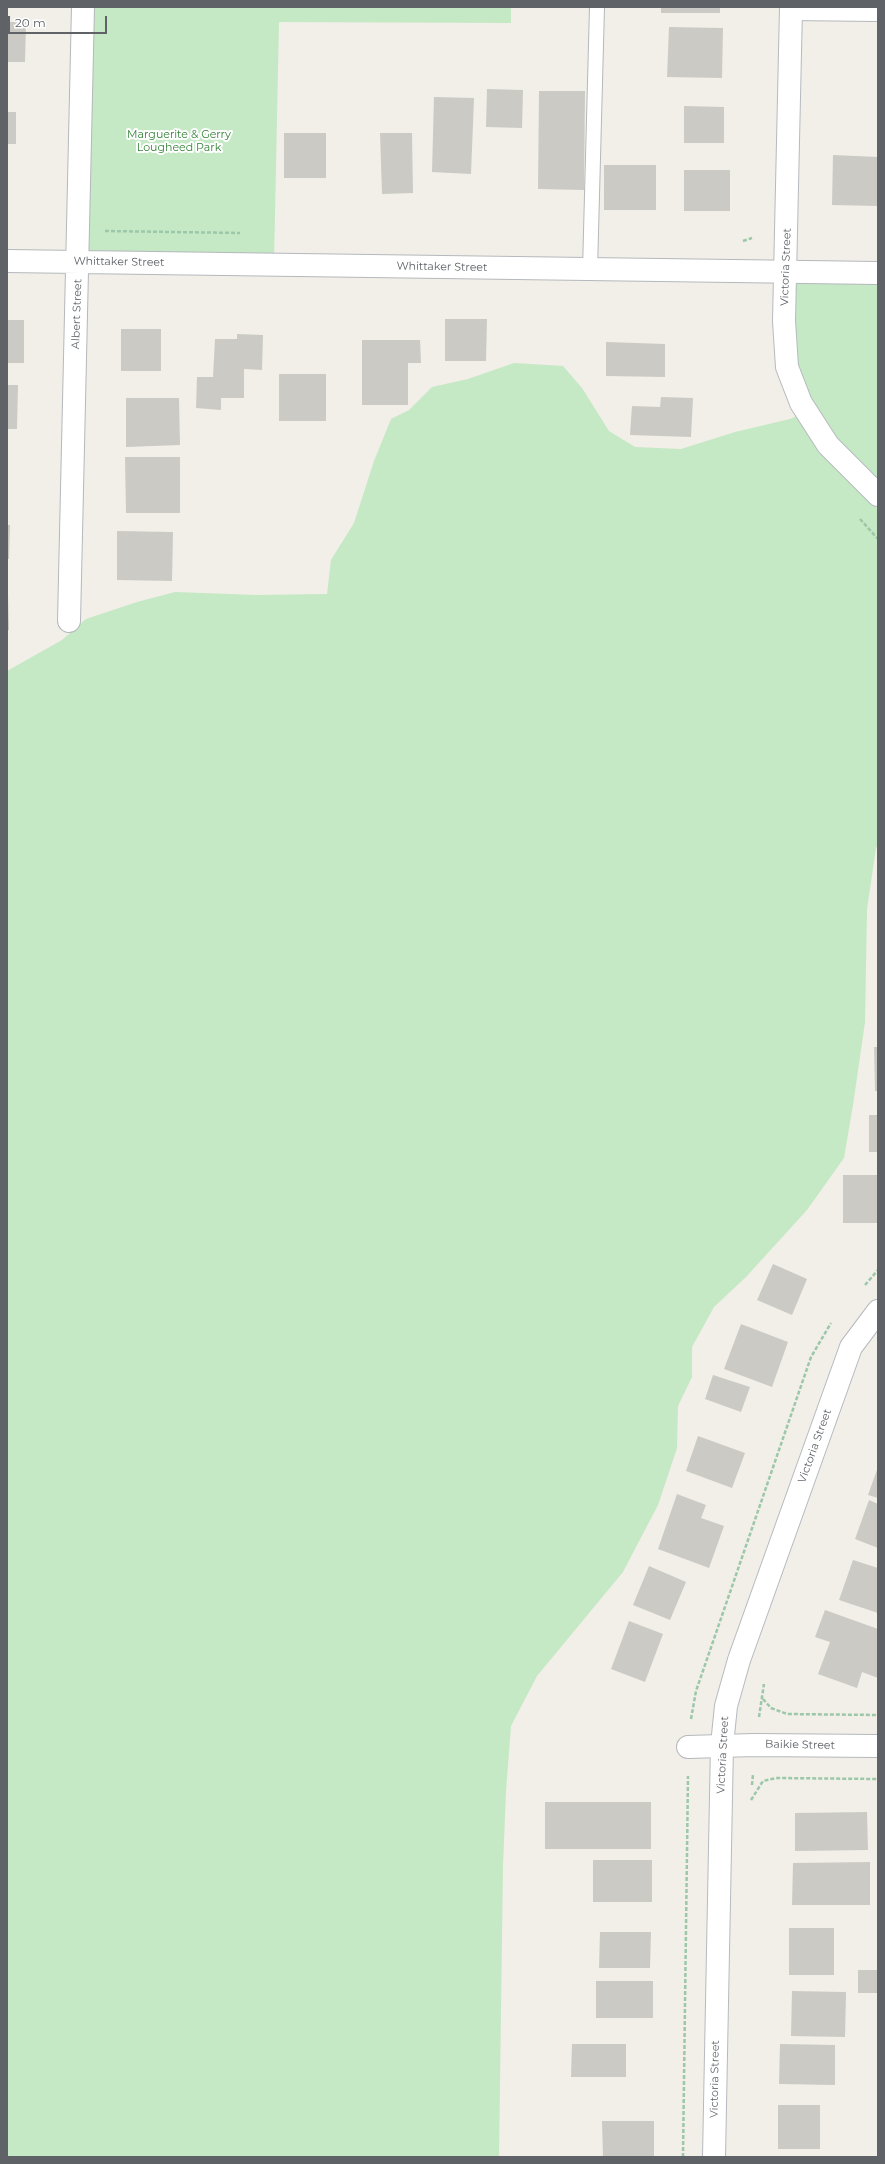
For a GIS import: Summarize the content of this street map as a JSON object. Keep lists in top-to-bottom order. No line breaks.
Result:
{"streets":{"street":["Whittaker Street","Victoria Street","Albert Street","Baikie Street"]},"crossings":[["Whittaker Street","Victoria Street"],["Whittaker Street","Albert Street"],["Victoria Street","Baikie Street"]],"parks":["Marguerite & Gerry Lougheed Park"],"scale_bar":"20 m"}
